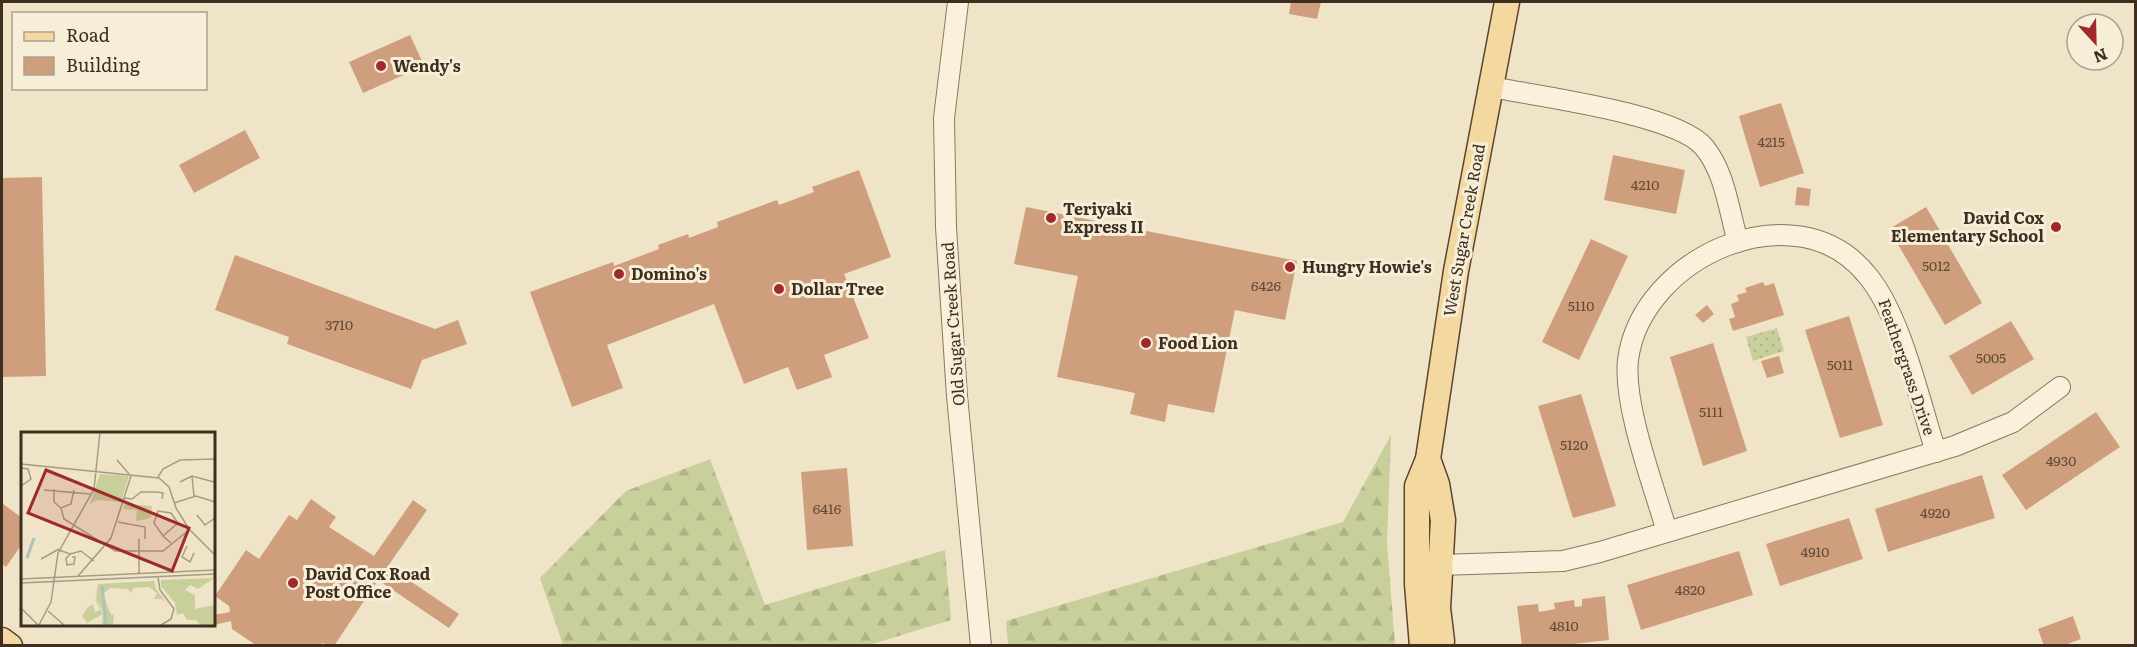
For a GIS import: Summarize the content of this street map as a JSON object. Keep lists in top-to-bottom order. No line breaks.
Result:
{"streets":{"main road":["West Sugar Creek Road"],"street":["Old Sugar Creek Road","Feathergrass Drive"]},"crossings":[["West Sugar Creek Road","Feathergrass Drive"]],"places":["Wendy's","Teriyaki Express II","David Cox Elementary School","Hungry Howie's","Domino's","Dollar Tree","Food Lion","David Cox Road Post Office"],"house_numbers":["4215","4210","5012","6426","5110","3710","5005","5011","5111","5120","4930","6416","4920","4910","4820","4810"],"legend":["Road","Building"],"north":"bottom"}
